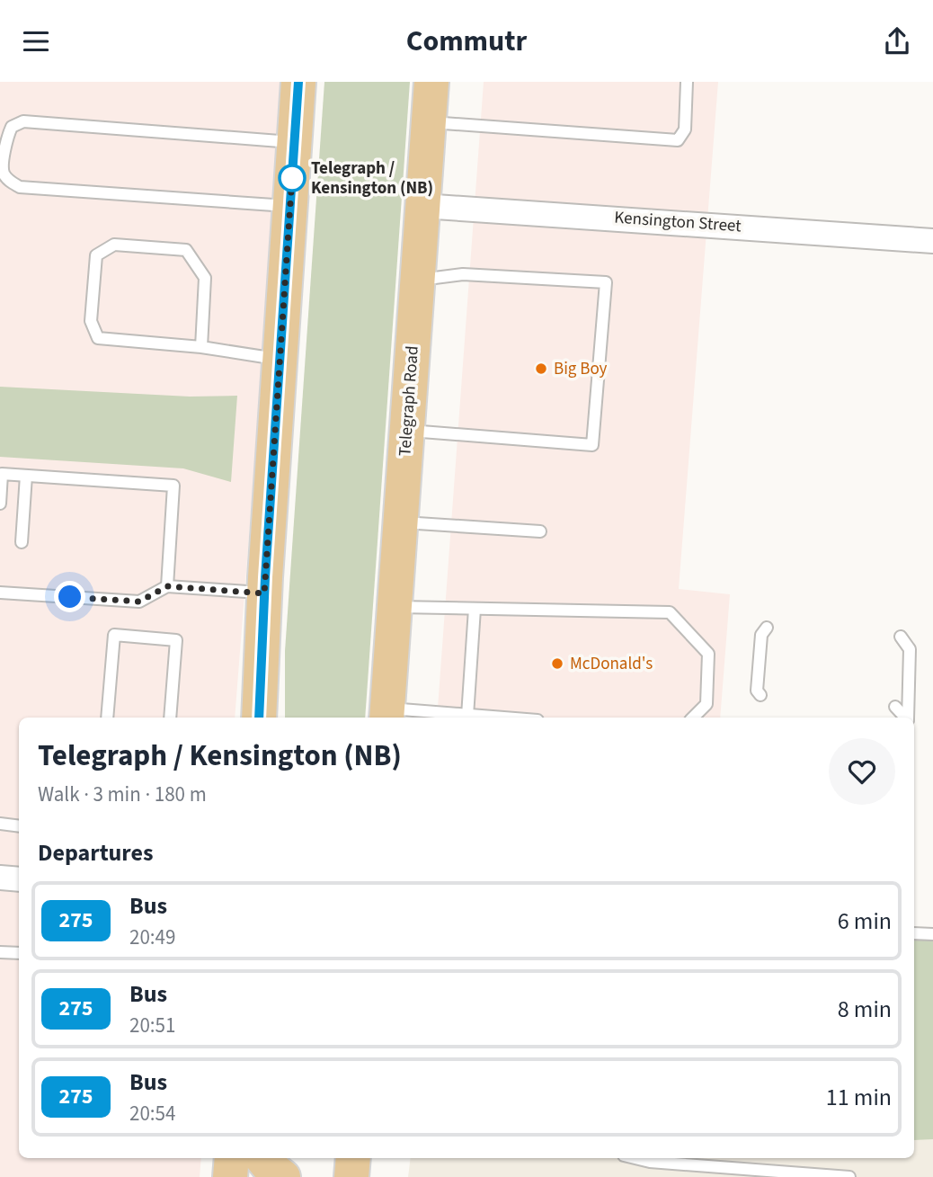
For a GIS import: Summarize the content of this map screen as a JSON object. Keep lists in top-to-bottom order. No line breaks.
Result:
{"streets":{"main road":["Telegraph Road"],"street":["Kensington Street"]},"crossings":[["Kensington Street","Telegraph Road"]],"places":["Telegraph / Kensington (NB)","Big Boy","McDonald's"],"lines":["bus line 275"],"page":{"header":"Commutr","heading":[["Telegraph / Kensington (NB)","Walk · 3 min · 180 m"],"Departures"],"list":[{"mark":"275","name":"Bus","note":"20:49","value":"6 min"},{"mark":"275","name":"Bus","note":"20:51","value":"8 min"},{"mark":"275","name":"Bus","note":"20:54","value":"11 min"}]}}
